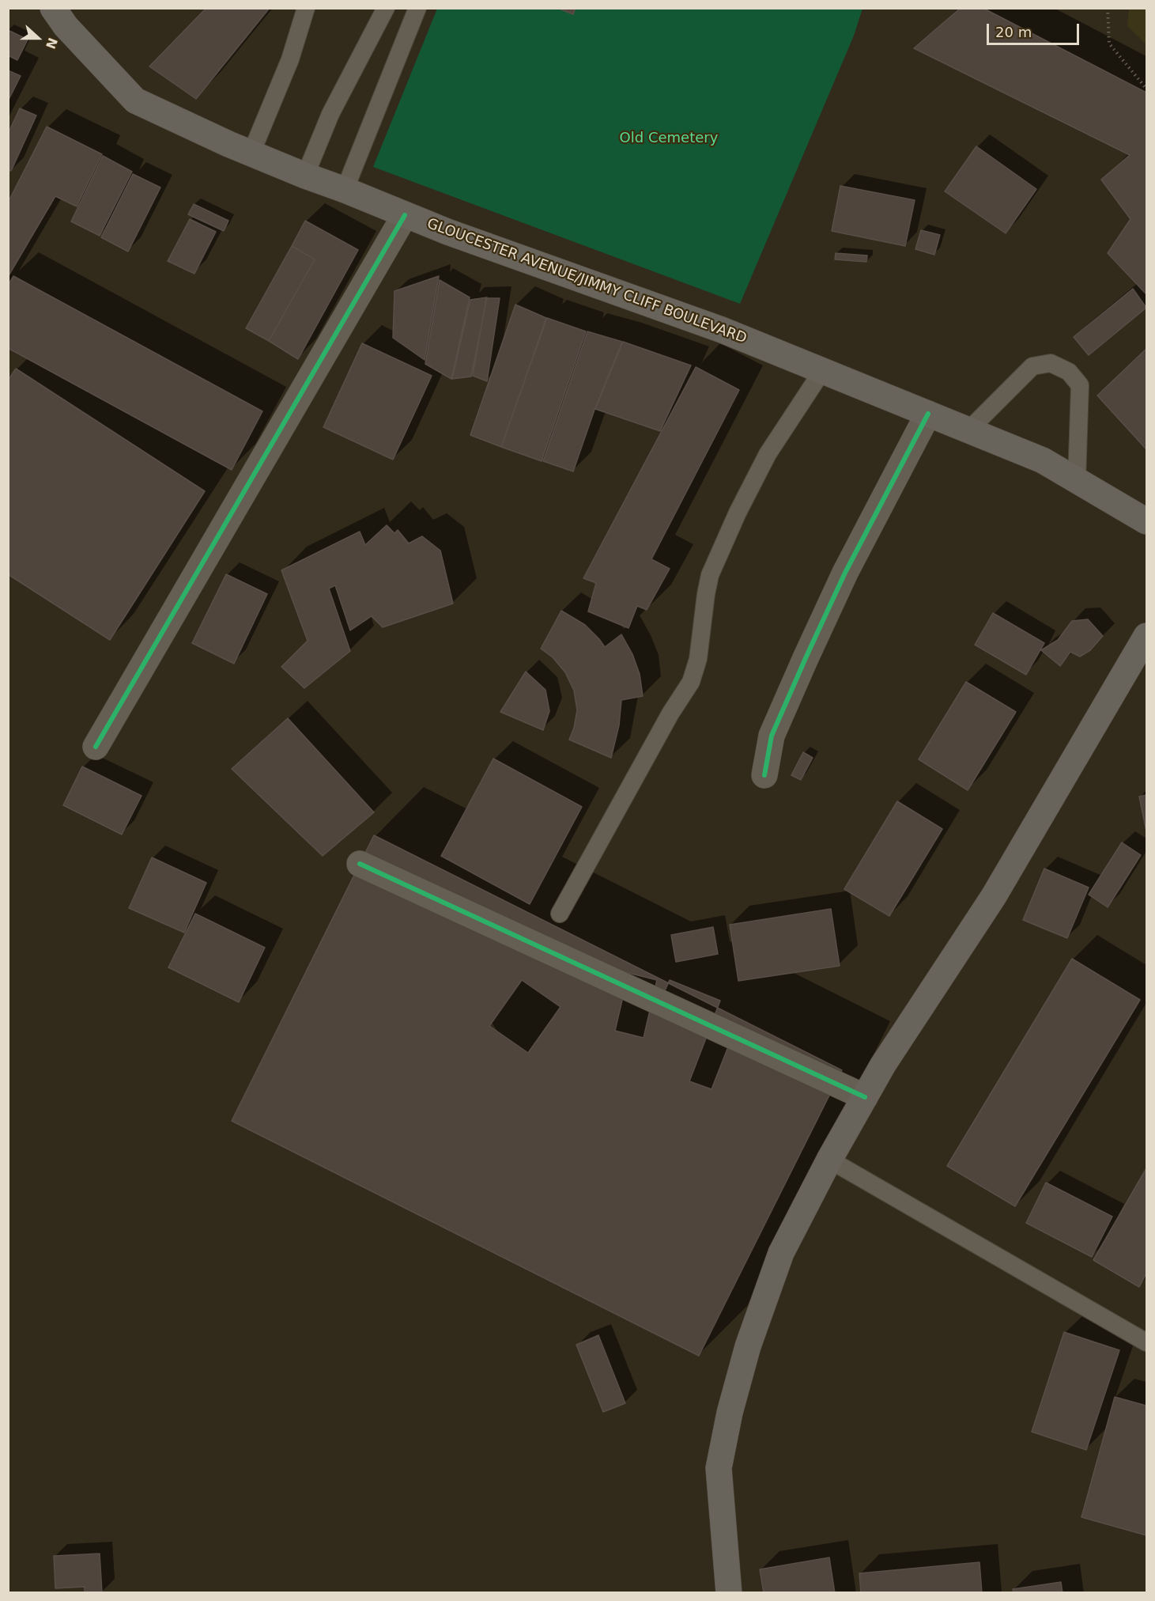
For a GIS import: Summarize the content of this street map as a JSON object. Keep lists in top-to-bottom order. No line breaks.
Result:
{"streets":{"main road":["GLOUCESTER AVENUE/JIMMY CLIFF BOULEVARD"]},"parks":["Old Cemetery"],"scale_bar":"20 m","north":"right"}
